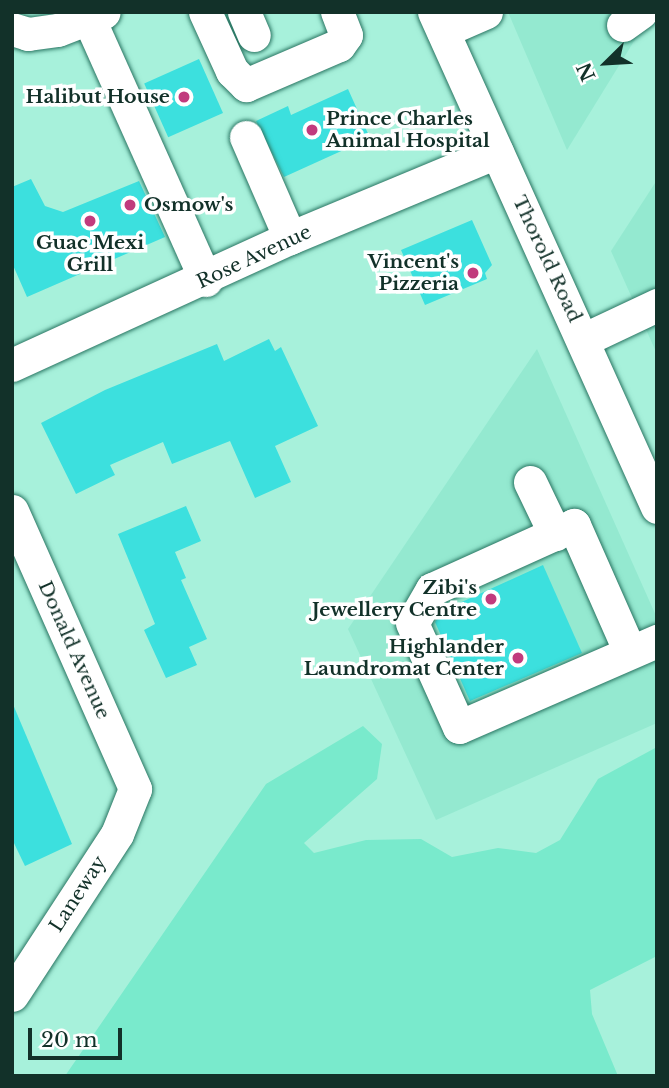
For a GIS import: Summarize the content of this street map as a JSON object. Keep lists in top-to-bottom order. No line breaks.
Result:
{"streets":{"street":["Rose Avenue","Thorold Road","Donald Avenue","Laneway"]},"crossings":[["Rose Avenue","Thorold Road"],["Donald Avenue","Laneway"]],"places":["Halibut House","Prince Charles Animal Hospital","Osmow's","Guac Mexi Grill","Vincent's Pizzeria","Zibi's Jewellery Centre","Highlander Laundromat Center"],"scale_bar":"20 m","north":"bottom left"}
